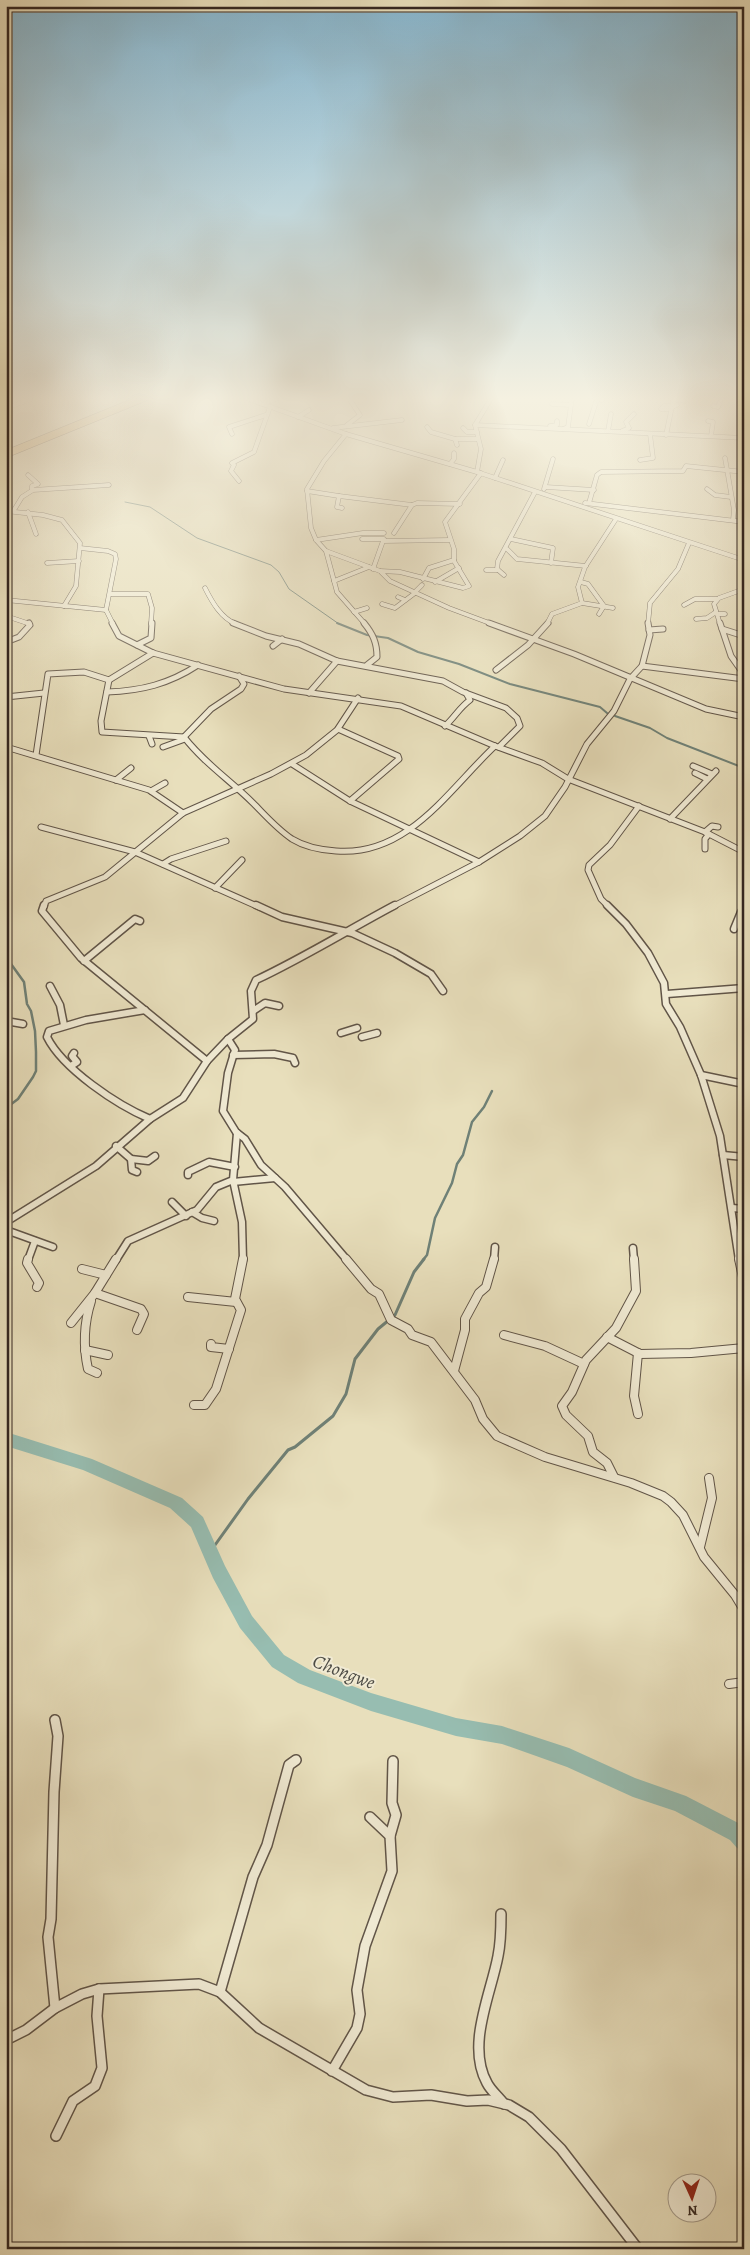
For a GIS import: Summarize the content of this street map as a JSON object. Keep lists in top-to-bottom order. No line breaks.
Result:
{"water":["Chongwe"],"north":"bottom"}
